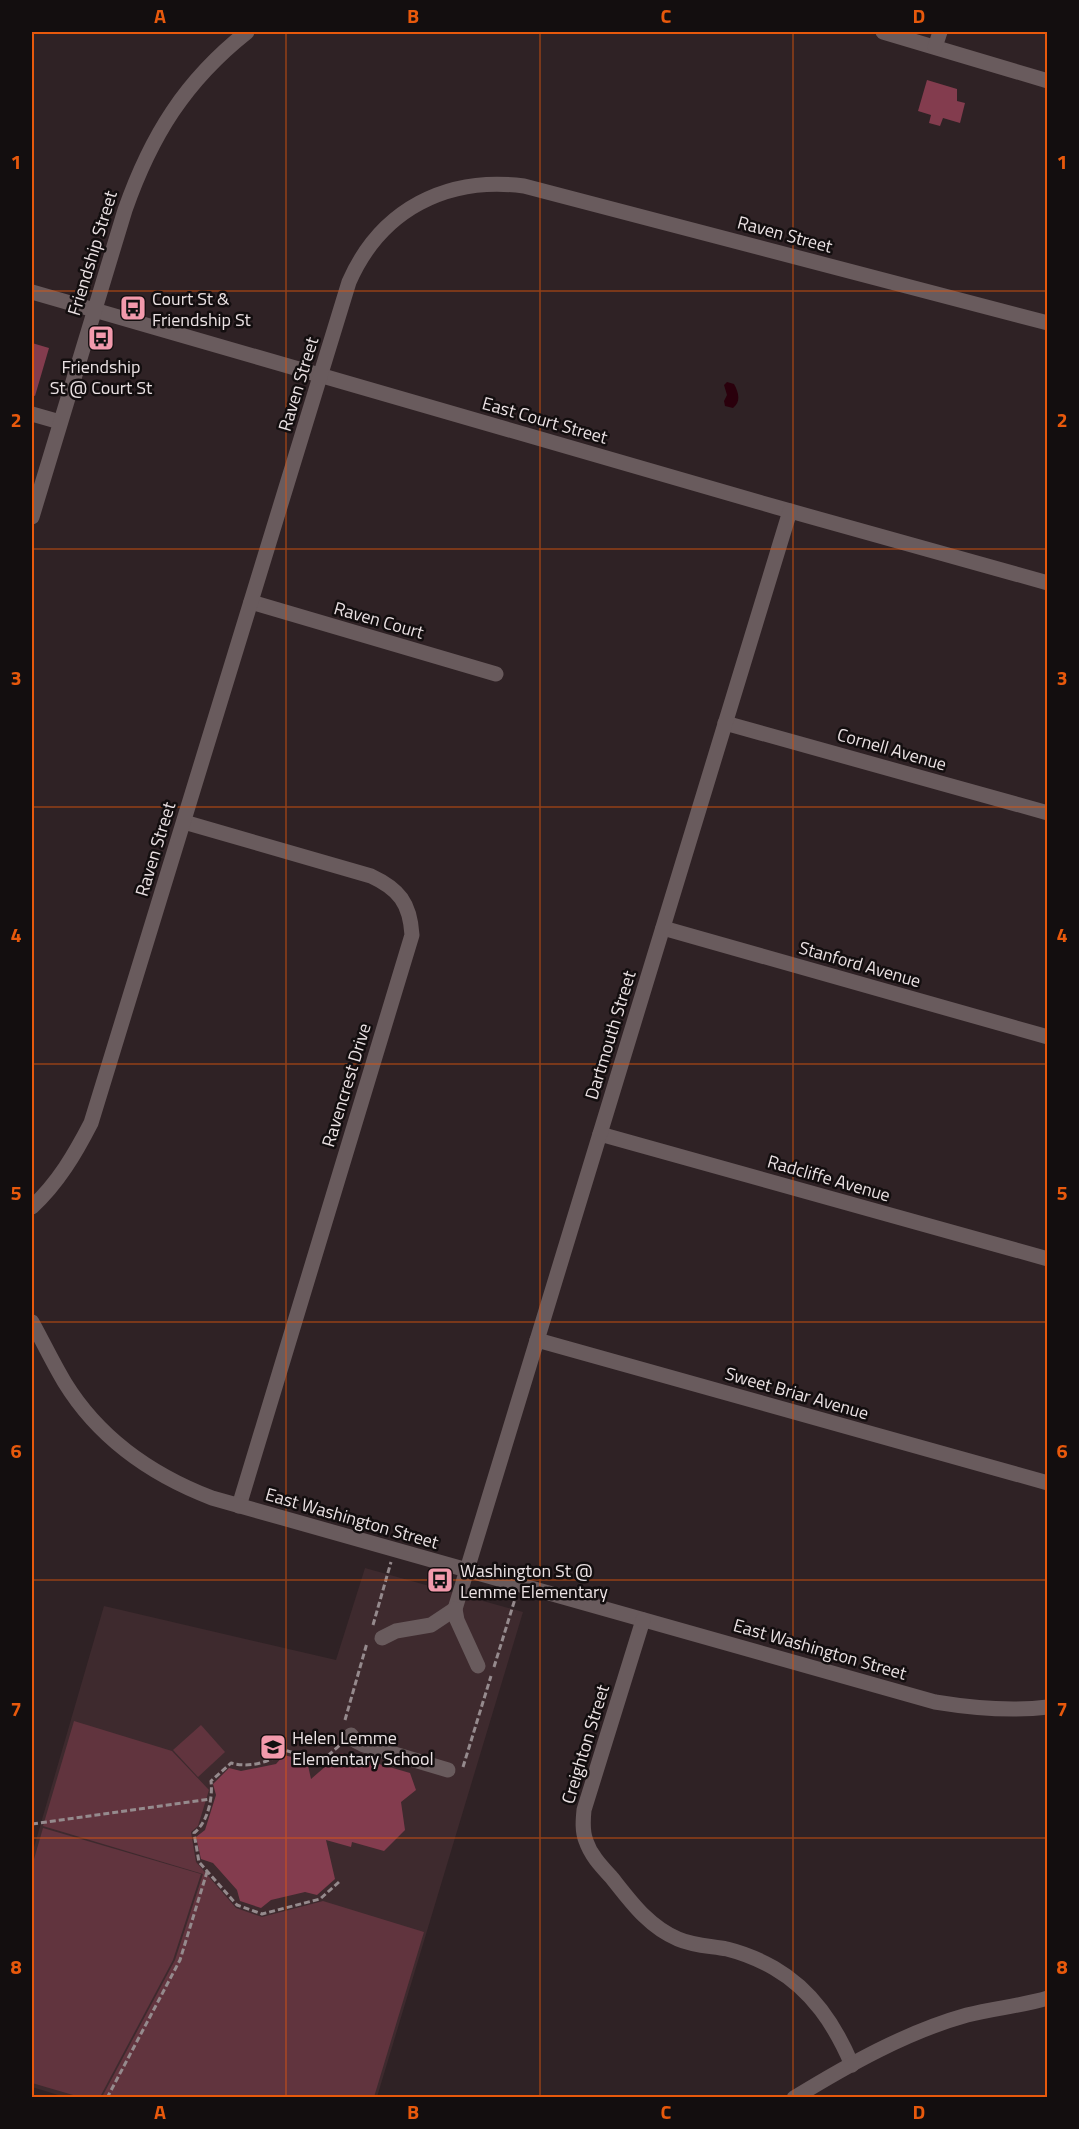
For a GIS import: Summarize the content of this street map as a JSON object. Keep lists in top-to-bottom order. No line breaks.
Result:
{"streets":{"street":["Raven Street","Friendship Street","East Court Street","Raven Court","Cornell Avenue","Stanford Avenue","Dartmouth Street","Ravencrest Drive","Radcliffe Avenue","Sweet Briar Avenue","East Washington Street","Creighton Street"]},"crossings":[["Raven Street","East Court Street"],["Raven Street","Raven Court"],["Raven Street","Ravencrest Drive"],["Friendship Street","East Court Street"],["East Court Street","Dartmouth Street"],["Cornell Avenue","Dartmouth Street"],["Stanford Avenue","Dartmouth Street"],["Dartmouth Street","Radcliffe Avenue"],["Dartmouth Street","Sweet Briar Avenue"],["Dartmouth Street","East Washington Street"],["Ravencrest Drive","East Washington Street"],["East Washington Street","Creighton Street"]],"places":{"bus stop":["Court St & Friendship St","Friendship St @ Court St","Washington St @ Lemme Elementary"],"school or university":["Helen Lemme Elementary School"]},"grid":{"columns":["A","B","C","D"],"rows":["1","2","3","4","5","6","7","8"]}}
